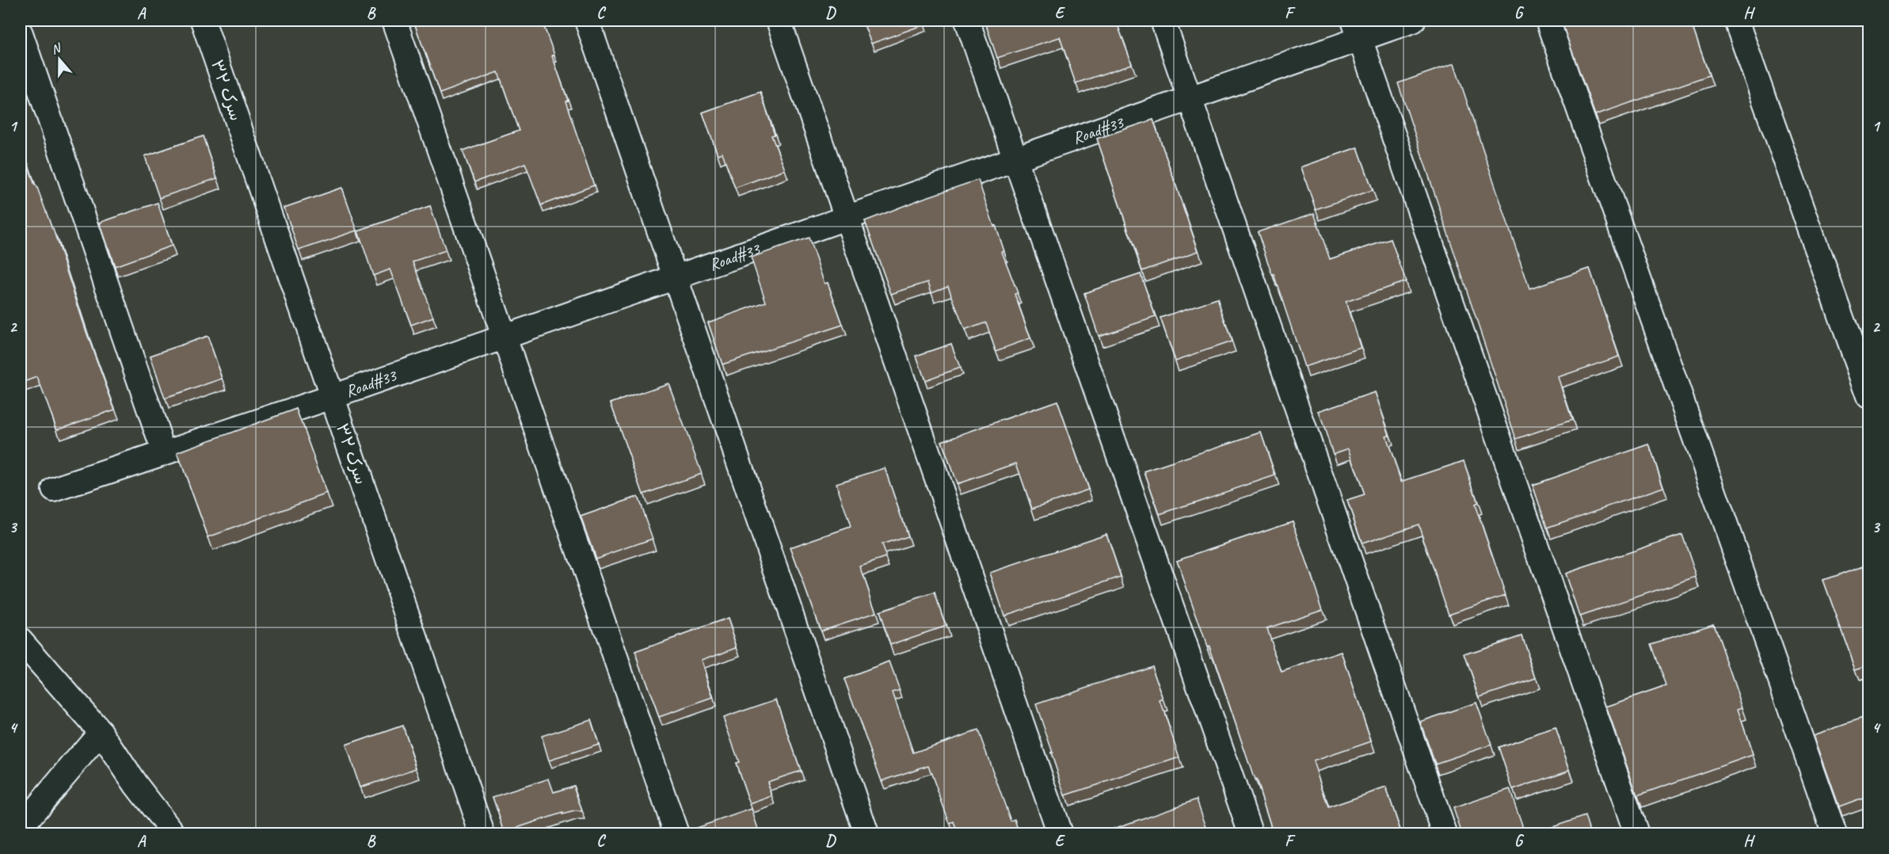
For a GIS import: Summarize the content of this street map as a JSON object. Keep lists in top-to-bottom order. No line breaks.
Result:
{"streets":{"street":["سرک ۳۲","Road#33"]},"crossings":[["سرک ۳۲","Road#33"]],"north":"top","grid":{"columns":["A","B","C","D","E","F","G","H"],"rows":["1","2","3","4"]}}
